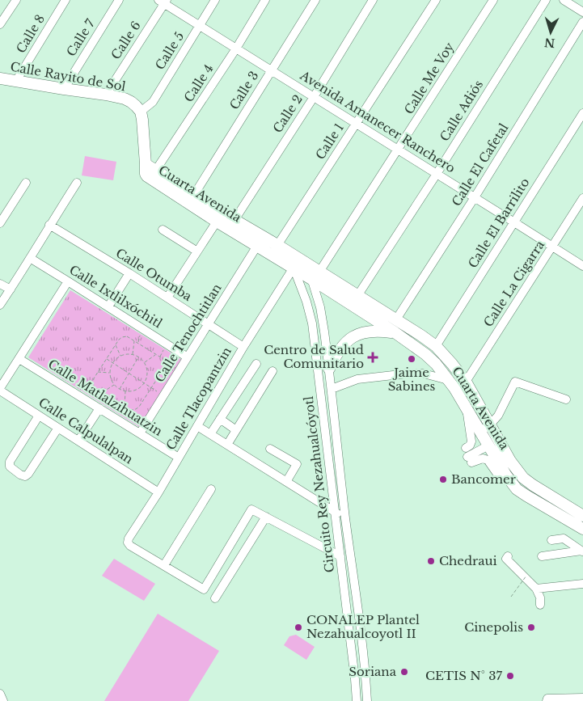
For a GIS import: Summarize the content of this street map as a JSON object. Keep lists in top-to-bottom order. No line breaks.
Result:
{"streets":{"main road":["Calle Rayito de Sol","Cuarta Avenida"],"street":["Calle 8","Calle 7","Calle 6","Calle 5","Calle Me Voy","Calle 4","Calle 3","Calle Adiós","Calle 2","Avenida Amanecer Ranchero","Calle 1","Calle El Cafetal","Calle El Barrilito","Calle Otumba","Calle La Cigarra","Calle Ixtlilxóchitl","Calle Tenochtitlan","Calle Matlalzihuatzin","Calle Tlacopantzin","Calle Calpulalpan","Circuito Rey Nezahualcóyotl"]},"crossings":[["Calle 8","Calle Rayito de Sol"],["Calle 7","Calle Rayito de Sol"],["Calle 6","Calle Rayito de Sol"],["Calle 6","Avenida Amanecer Ranchero"],["Calle 5","Calle Rayito de Sol"],["Calle 5","Avenida Amanecer Ranchero"],["Calle 5","Cuarta Avenida"],["Calle Rayito de Sol","Cuarta Avenida"],["Calle Me Voy","Avenida Amanecer Ranchero"],["Calle Me Voy","Cuarta Avenida"],["Calle Me Voy","Circuito Rey Nezahualcóyotl"],["Calle 4","Avenida Amanecer Ranchero"],["Calle 4","Cuarta Avenida"],["Calle 3","Avenida Amanecer Ranchero"],["Calle 3","Cuarta Avenida"],["Calle Adiós","Avenida Amanecer Ranchero"],["Calle Adiós","Cuarta Avenida"],["Calle 2","Avenida Amanecer Ranchero"],["Calle 2","Cuarta Avenida"],["Avenida Amanecer Ranchero","Calle 1"],["Avenida Amanecer Ranchero","Calle El Cafetal"],["Avenida Amanecer Ranchero","Calle El Barrilito"],["Avenida Amanecer Ranchero","Calle La Cigarra"],["Calle 1","Cuarta Avenida"],["Calle El Cafetal","Cuarta Avenida"],["Cuarta Avenida","Calle El Barrilito"],["Cuarta Avenida","Calle La Cigarra"],["Cuarta Avenida","Calle Tenochtitlan"],["Cuarta Avenida","Calle Tlacopantzin"],["Cuarta Avenida","Circuito Rey Nezahualcóyotl"],["Calle Otumba","Calle Tenochtitlan"],["Calle Otumba","Calle Tlacopantzin"],["Calle Ixtlilxóchitl","Calle Tenochtitlan"],["Calle Tenochtitlan","Calle Matlalzihuatzin"],["Calle Matlalzihuatzin","Calle Tlacopantzin"],["Calle Tlacopantzin","Calle Calpulalpan"],["Calle Tlacopantzin","Circuito Rey Nezahualcóyotl"]],"places":{"health":["Centro de Salud Comunitario"],"other":["Jaime Sabines","Bancomer","Chedraui","CONALEP Plantel Nezahualcoyotl II","Cinepolis","Soriana","CETIS N° 37"]},"north":"bottom"}
